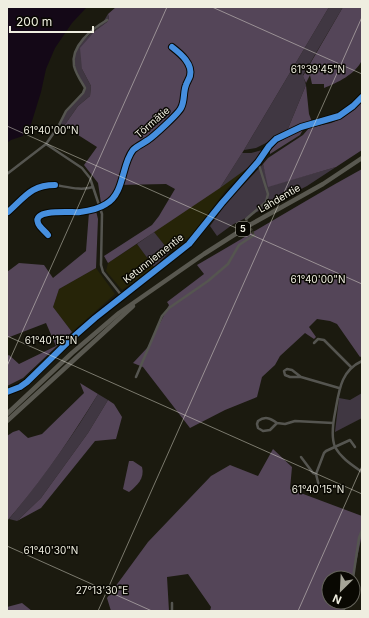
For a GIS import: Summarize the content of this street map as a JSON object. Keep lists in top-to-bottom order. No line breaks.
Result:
{"streets":{"highway":["Lahdentie","5"],"street":["Törmätie","Ketunniementie"]},"scale_bar":"200 m","north":"bottom left","coordinates":["61°39'45\"N","61°40'00\"N","61°40'15\"N","61°40'30\"N","27°13'30\"E"]}
